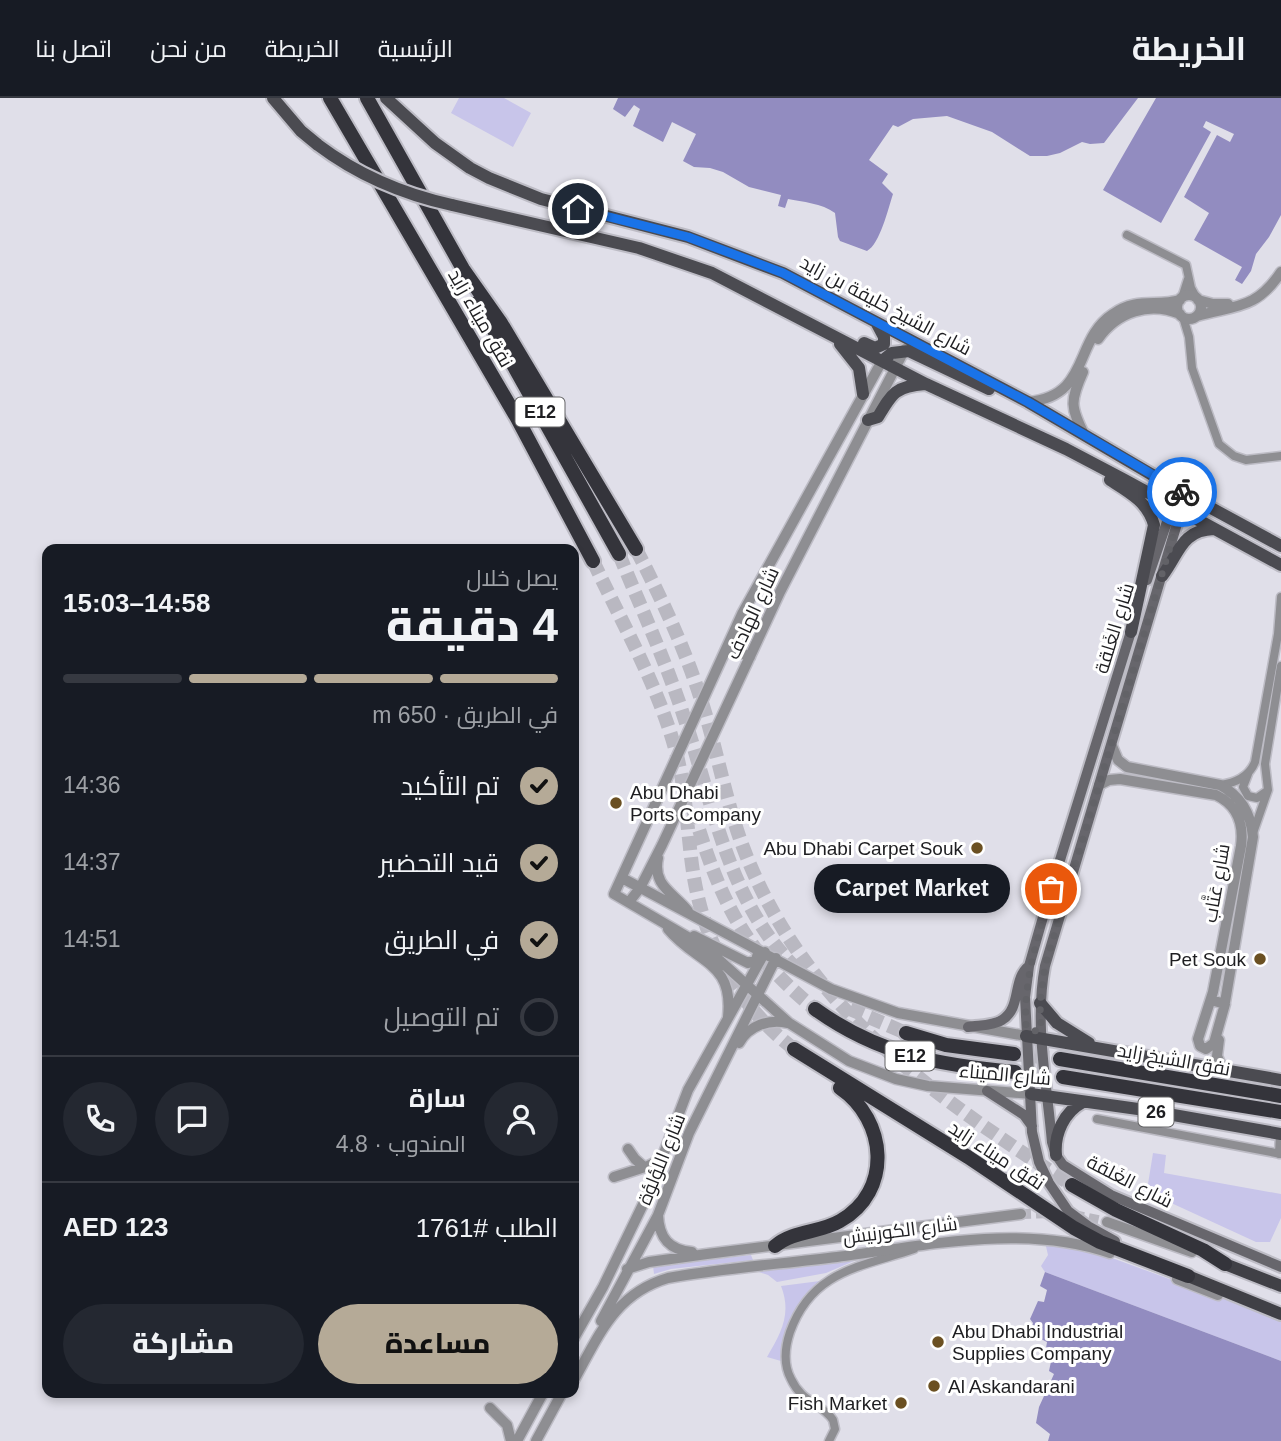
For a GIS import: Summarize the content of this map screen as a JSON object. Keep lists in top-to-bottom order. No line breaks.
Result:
{"streets":{"highway":["نفق ميناء زايد","E12","نفق الشيخ زايد","شارع الكورنيش"],"main road":["شارع الشيخ خليفة بن زايد","شارع الغَلقة","شارع الميناء","26"],"street":["شارع الهادف","شارع عَتَّاب","شارع اللؤلؤة"]},"crossings":[["شارع الشيخ خليفة بن زايد","شارع الهادف"],["شارع الشيخ خليفة بن زايد","شارع الغَلقة"],["نفق ميناء زايد","E12"],["نفق ميناء زايد","شارع الغَلقة"],["نفق ميناء زايد","شارع الكورنيش"],["شارع الهادف","شارع الميناء"],["شارع الغَلقة","شارع عَتَّاب"],["شارع الغَلقة","شارع الميناء"],["شارع الغَلقة","شارع الكورنيش"],["شارع عَتَّاب","شارع الميناء"],["شارع الميناء","شارع اللؤلؤة"],["شارع اللؤلؤة","شارع الكورنيش"]],"places":["Abu Dhabi Ports Company","Abu Dhabi Carpet Souk","Carpet Market","Pet Souk","Abu Dhabi Industrial Supplies Company","Al Askandarani","Fish Market"],"page":{"header":"الخريطة","nav":["الرئيسية","الخريطة","من نحن","اتصل بنا"],"heading":["4 دقيقة","يصل خلال","14:58–15:03"],"panel":["سارة","المندوب · 4.8","الطلب #1761","AED 123"],"bar":"في الطريق · 650 m","list":[["تم التأكيد","14:36"],["قيد التحضير","14:37"],["في الطريق","14:51"],"تم التوصيل"],"bubble":"Carpet Market","buttons":["مساعدة","مشاركة"]}}
